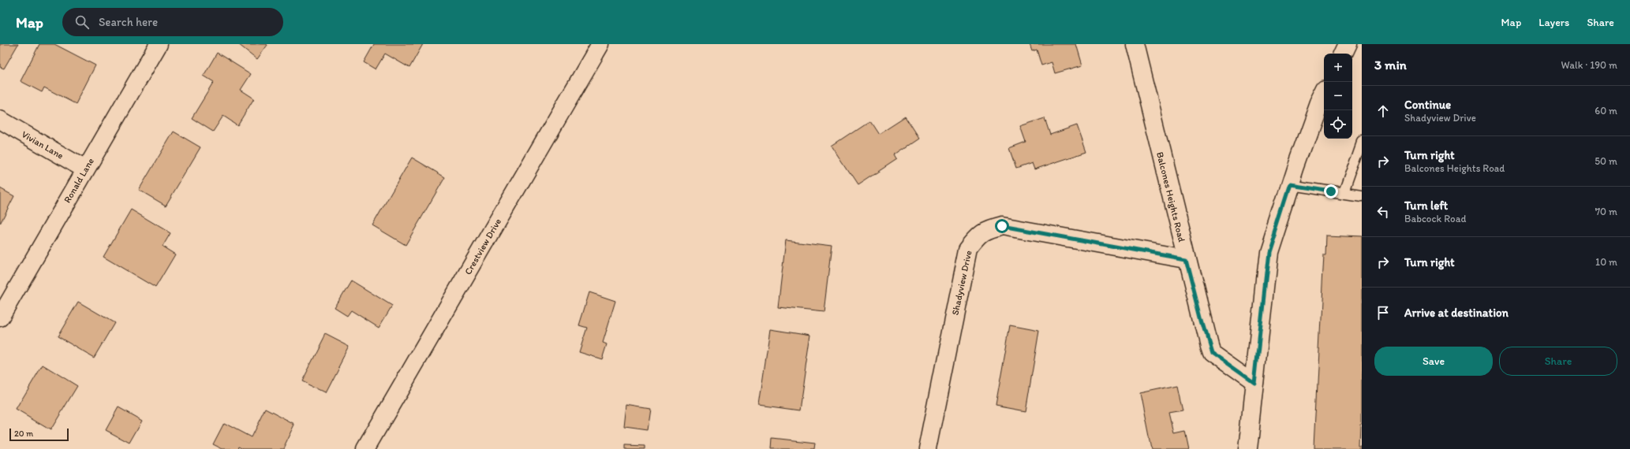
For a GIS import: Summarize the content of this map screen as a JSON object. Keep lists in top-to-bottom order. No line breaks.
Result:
{"streets":{"street":["Vivian Lane","Ronald Lane","Balcones Heights Road","Crestview Drive","Shadyview Drive"]},"crossings":[["Vivian Lane","Ronald Lane"],["Balcones Heights Road","Shadyview Drive"]],"scale_bar":"20 m","page":{"header":"Map","search":"Search here","nav":["Map","Layers","Share"],"heading":["3 min","Walk · 190 m"],"map_buttons":["+","−"],"list":[["Continue","Shadyview Drive","60 m"],["Turn right","Balcones Heights Road","50 m"],["Turn left","Babcock Road","70 m"],["Turn right","10 m"],"Arrive at destination"],"buttons":["Save","Share"],"scale":"20 m"}}
